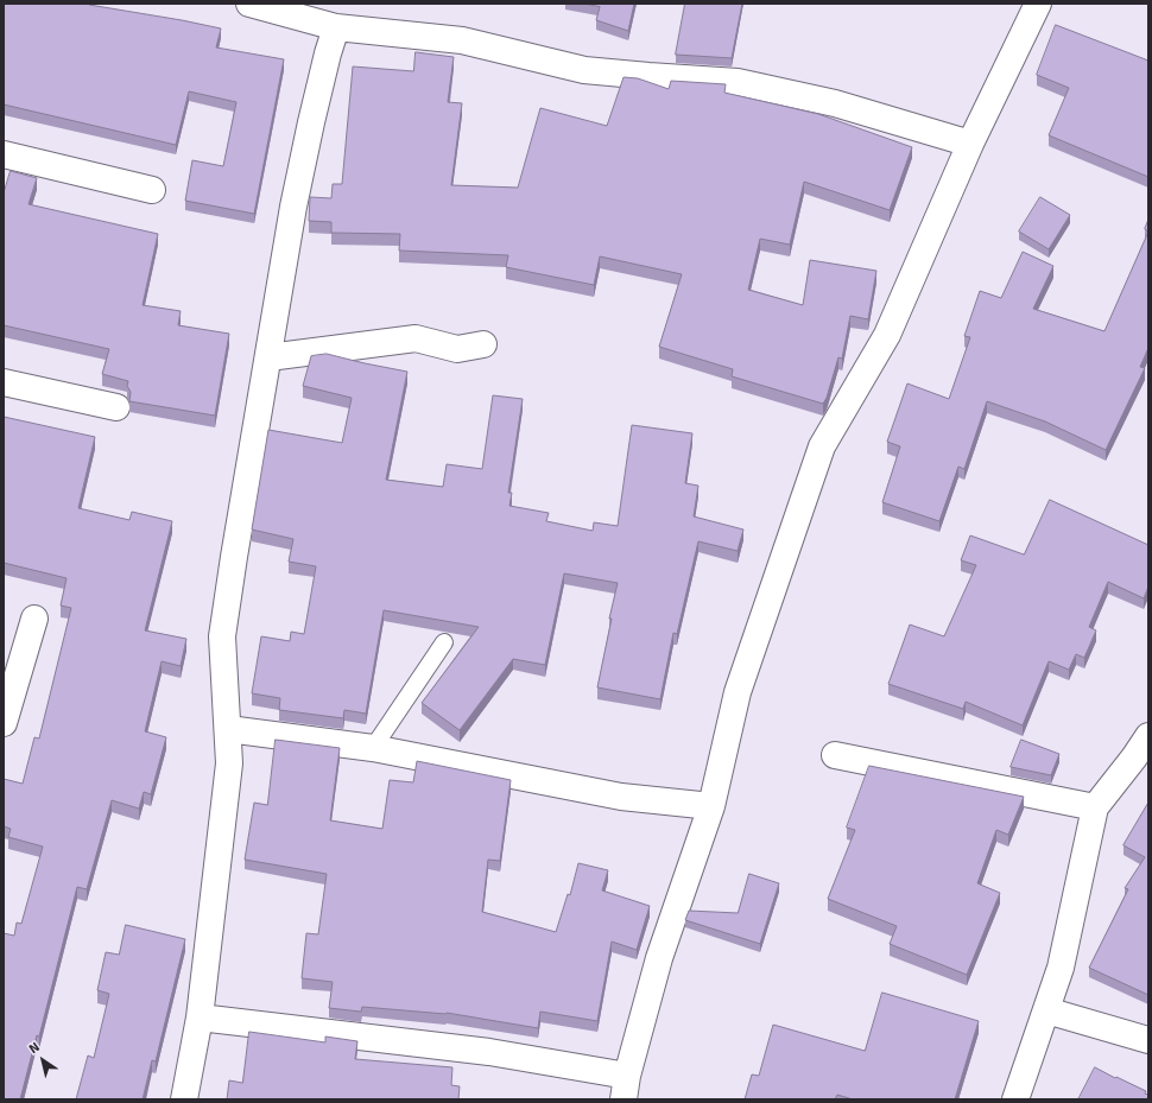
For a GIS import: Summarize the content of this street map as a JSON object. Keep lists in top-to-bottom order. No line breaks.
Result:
{"north":"top left"}
